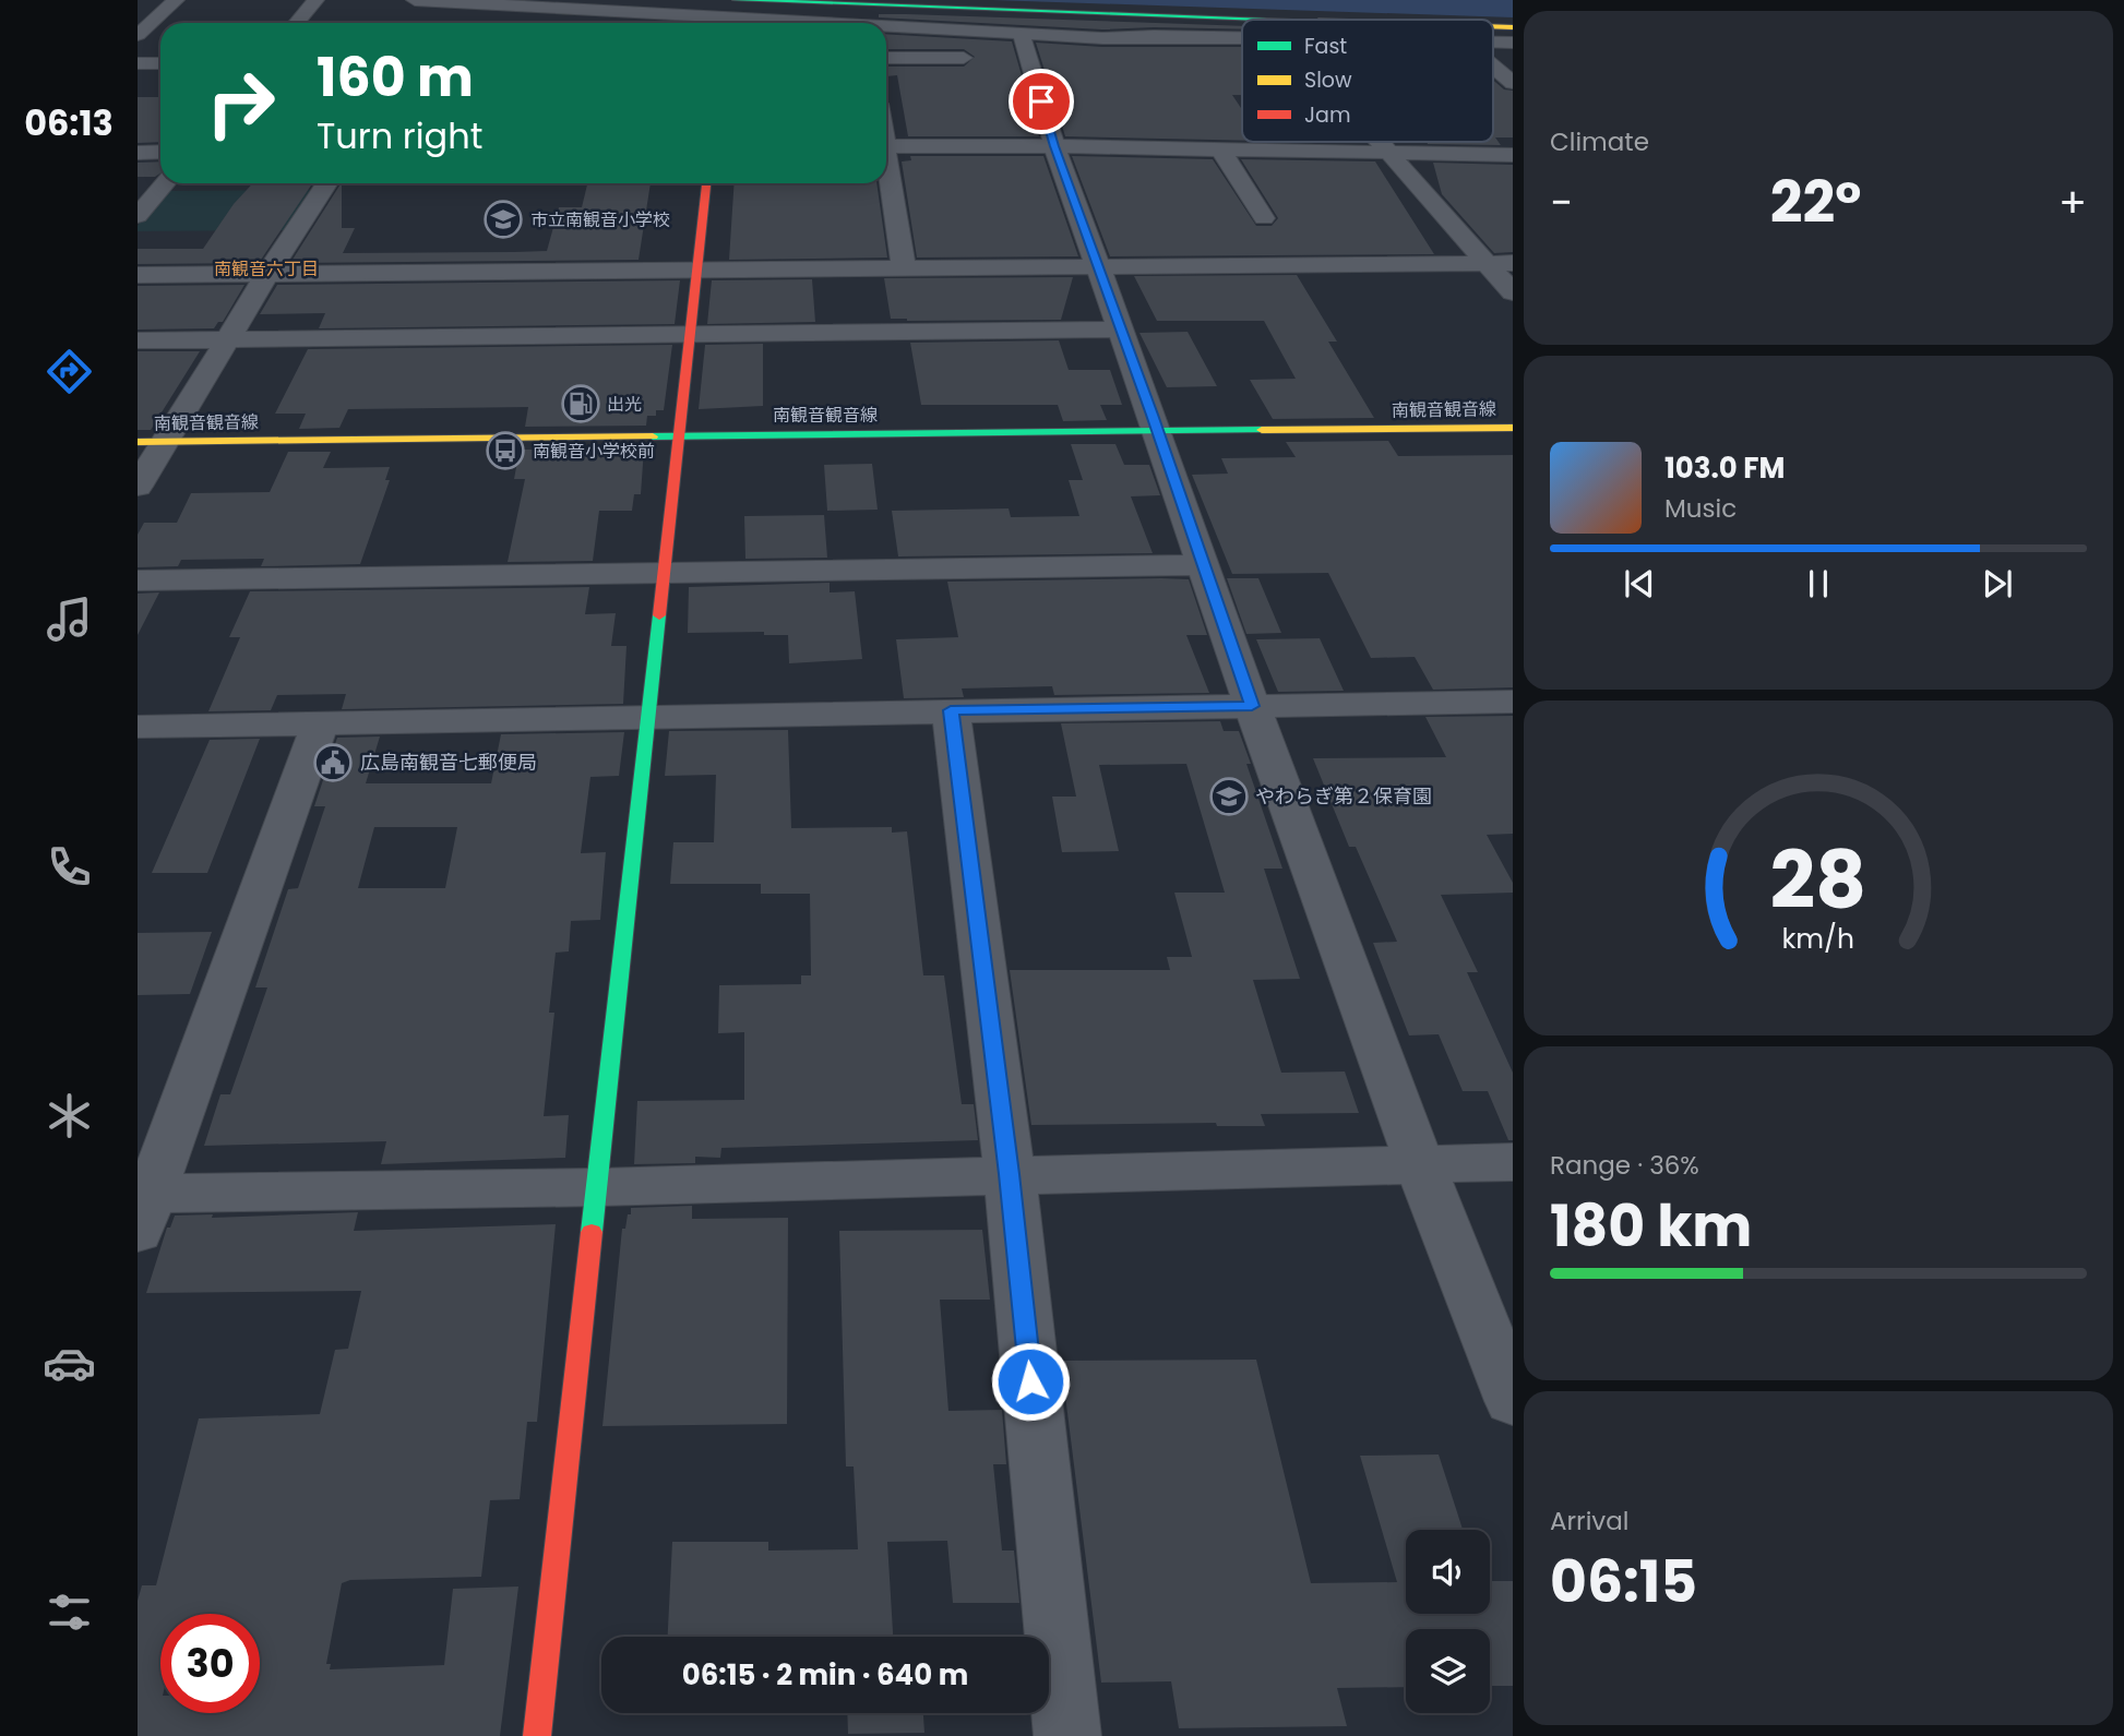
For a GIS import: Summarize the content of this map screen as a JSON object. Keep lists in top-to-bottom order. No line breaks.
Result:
{"streets":{"street":["南観音観音線"]},"districts":["南観音六丁目"],"places":{"school or university":["市立南観音小学校","やわらぎ第２保育園"],"fuel station":["出光"],"bus stop":["南観音小学校前"],"public building":["広島南観音七郵便局"]},"legend":["Fast","Slow","Jam"],"page":{"tabs":"06:13","tile":["Climate",["Range · 36%","180 km"],["Arrival","06:15"]],"turn":["160 m","Turn right"],"heat":["−","22°","+"],"song":["103.0 FM","Music"],"limit":"30","trip":"06:15 · 2 min · 640 m","gauge":["28","km/h"]}}
